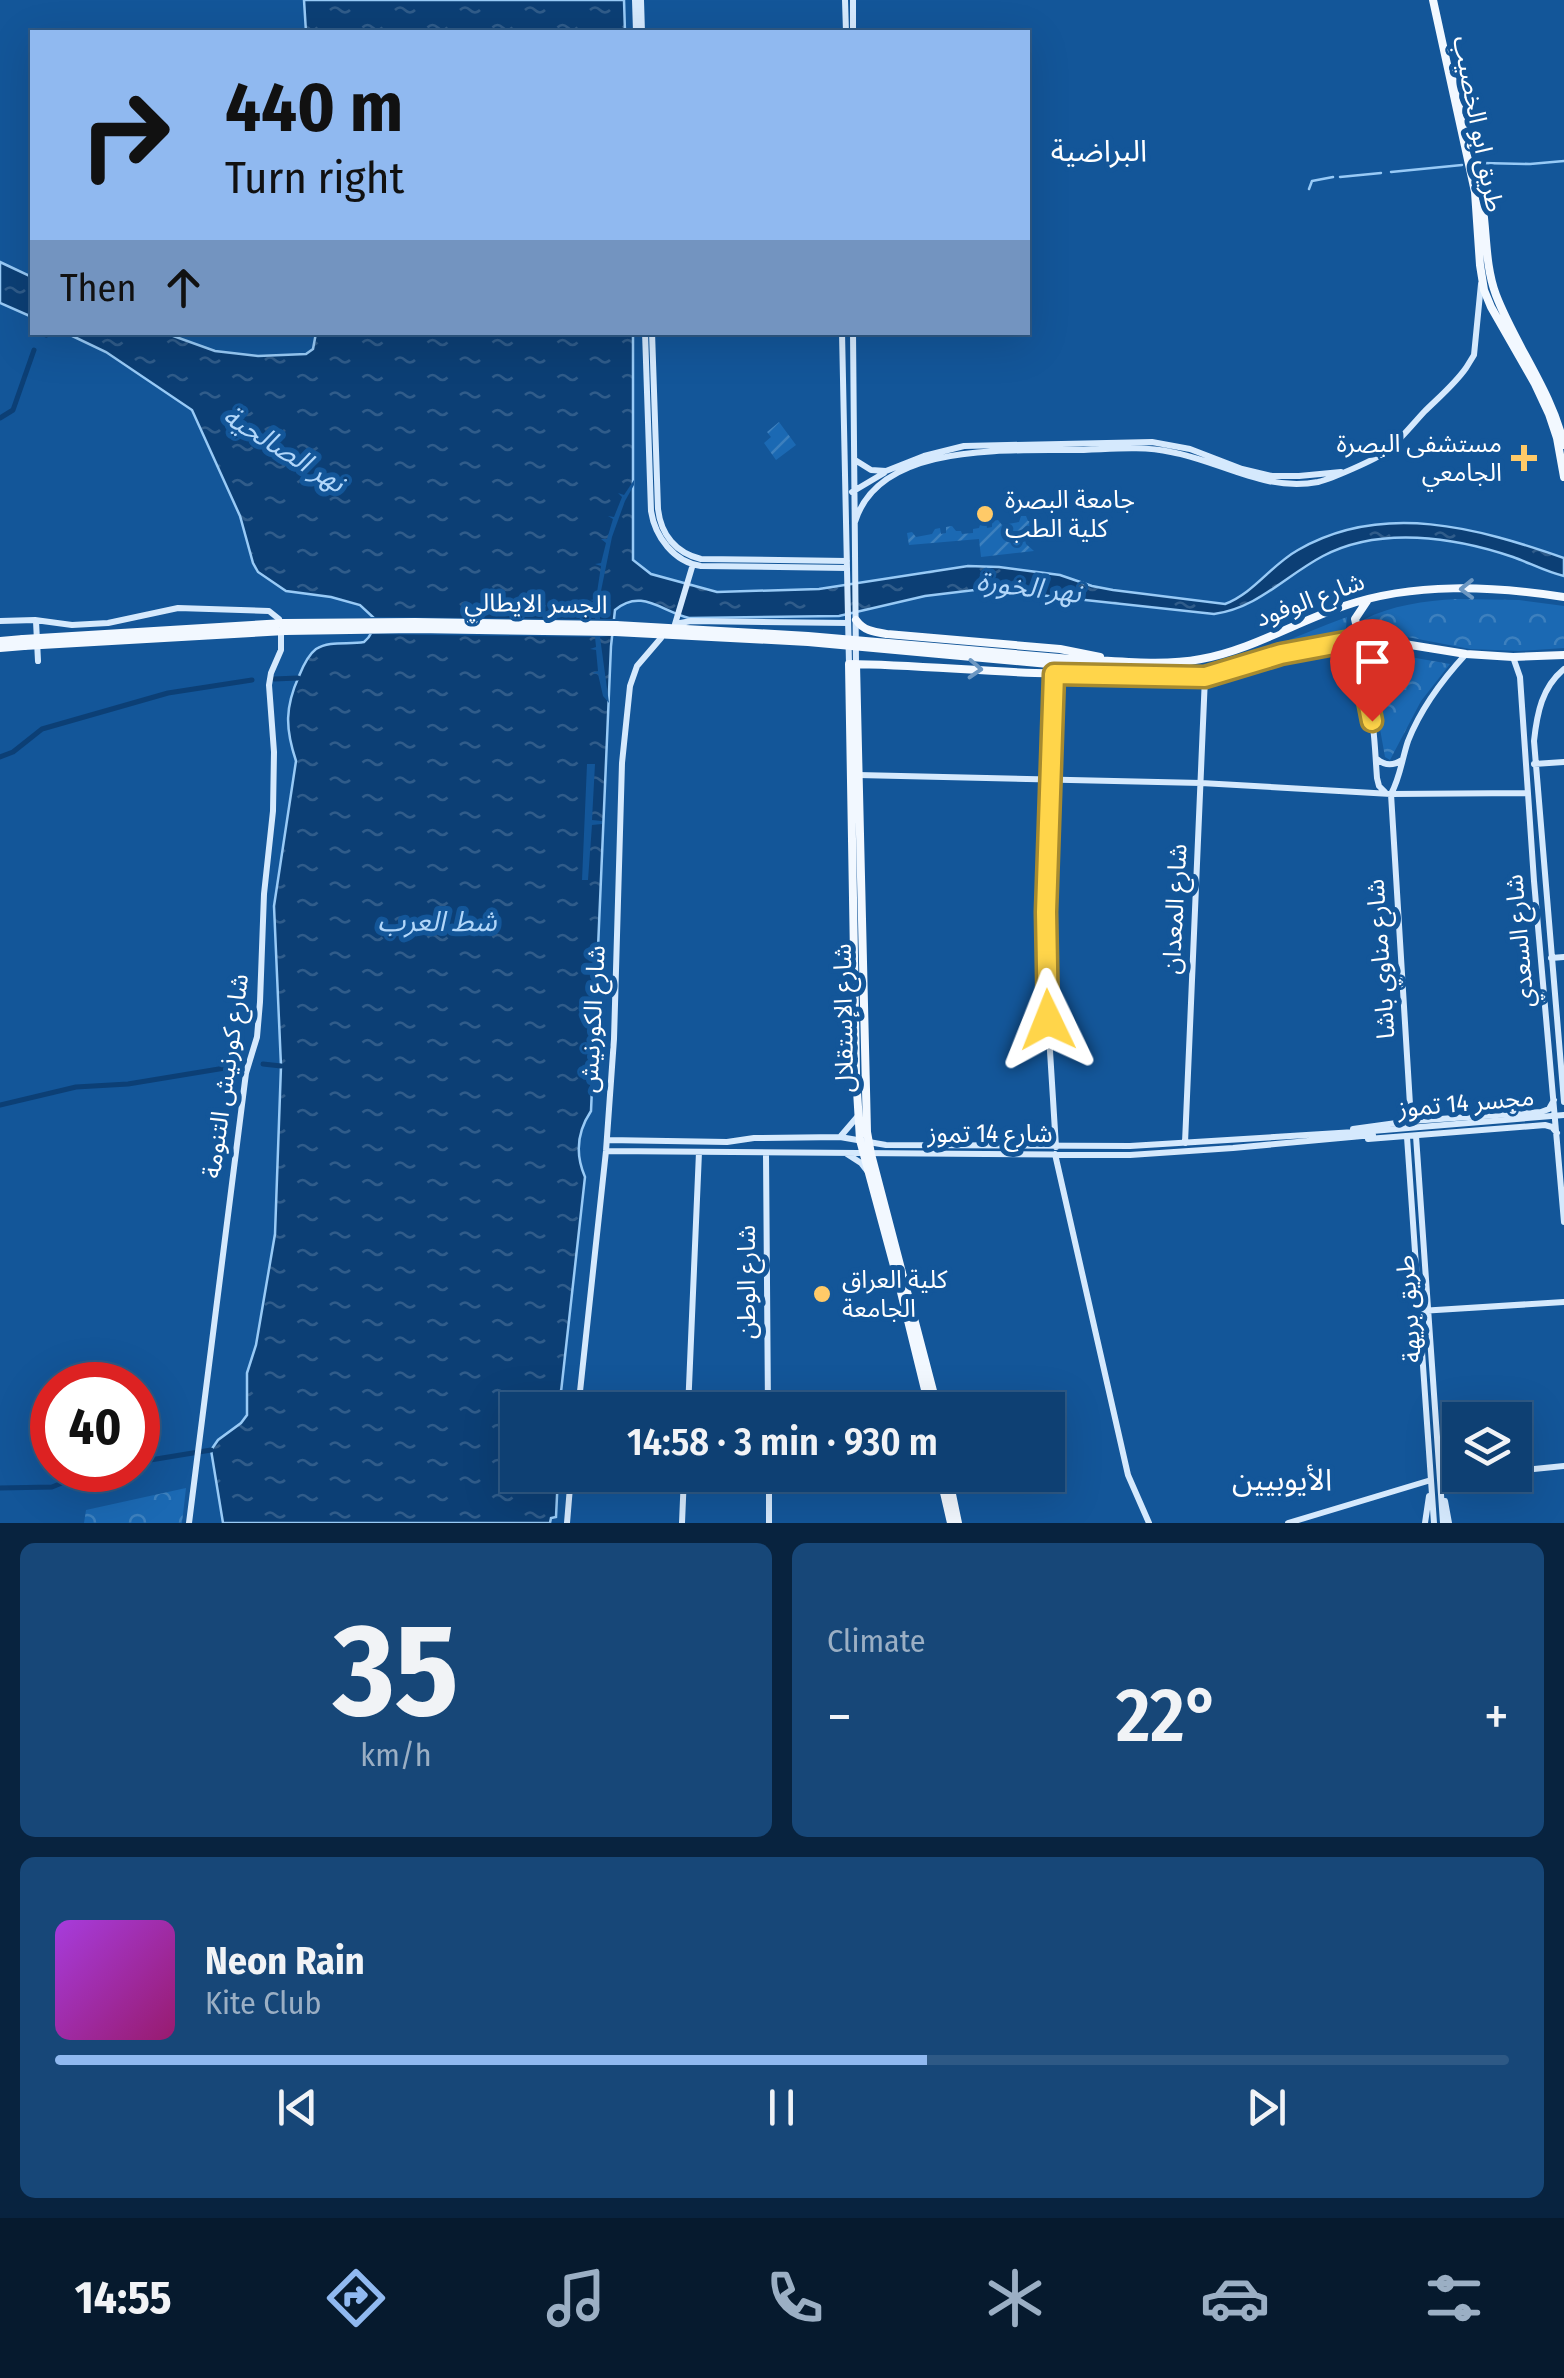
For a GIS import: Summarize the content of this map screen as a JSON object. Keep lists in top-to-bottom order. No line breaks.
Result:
{"streets":{"main road":["طريق ابو الخصيب","شارع الوفود","الجسر الايطالي","شارع الإستقلال"],"street":["شارع المعدان","شارع السعدي","شارع مناوي باشا","شارع الكورنيش","شارع كورنيش التنومة","مجسر 14 تموز","شارع 14 تموز","شارع الوطن","طريق بريهة"]},"crossings":[["شارع الوفود","الجسر الايطالي"],["شارع الوفود","شارع المعدان"],["شارع الوفود","شارع السعدي"],["شارع الوفود","شارع مناوي باشا"],["شارع المعدان","شارع 14 تموز"],["شارع الإستقلال","شارع 14 تموز"],["شارع الكورنيش","شارع 14 تموز"],["مجسر 14 تموز","شارع 14 تموز"],["شارع 14 تموز","شارع الوطن"]],"districts":["البراضية","الأيوبيين"],"water":["نهر الصالحية","نهر الخورة","شط العرب"],"places":{"health":["مستشفى البصرة الجامعي"],"other":["جامعة البصرة كلية الطب","كلية العراق الجامعة"]},"page":{"turn":["440 m","Turn right"],"then":"Then","limit":"40","trip":"14:58 · 3 min · 930 m","tile":[["35","km/h"],"Climate"],"heat":["−","22°","+"],"song":["Neon Rain","Kite Club"],"tabs":"14:55"}}
